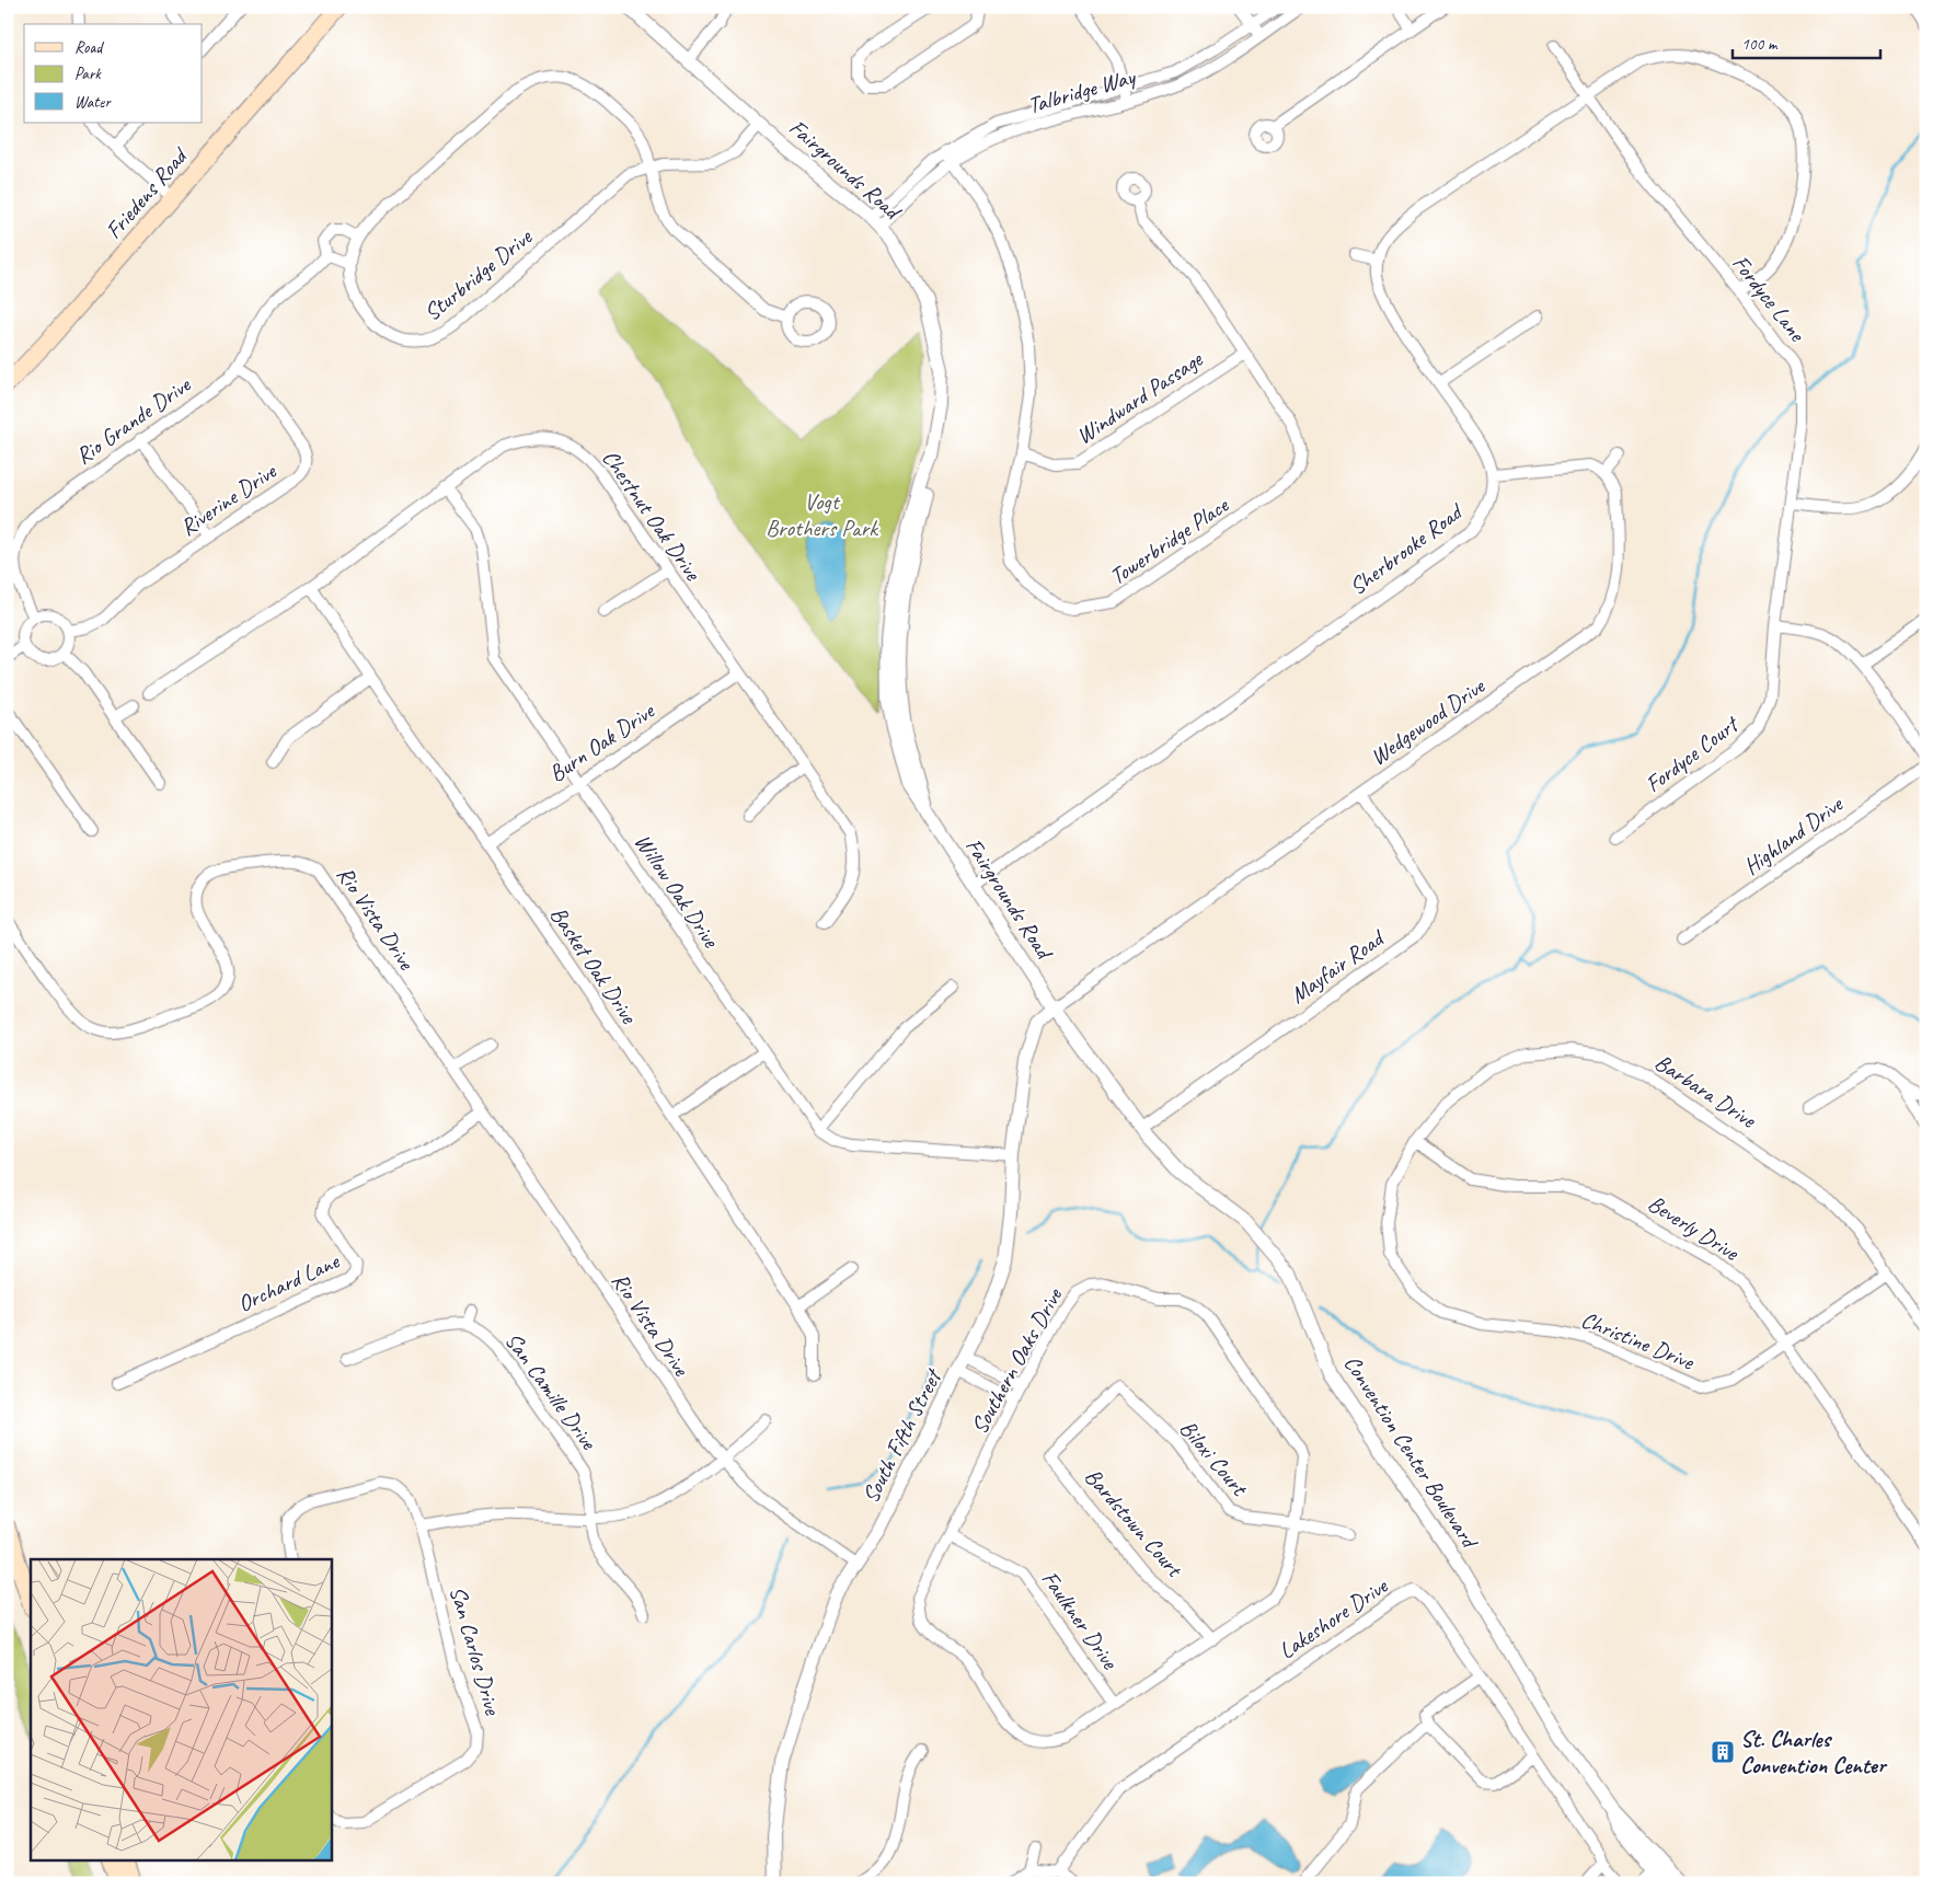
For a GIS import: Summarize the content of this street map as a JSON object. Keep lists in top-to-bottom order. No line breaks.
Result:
{"streets":{"main road":["Friedens Road"],"street":["Talbridge Way","Fairgrounds Road","Sturbridge Drive","Fordyce Lane","Windward Passage","Rio Grande Drive","Riverine Drive","Chestnut Oak Drive","Towerbridge Place","Sherbrooke Road","Wedgewood Drive","Burn Oak Drive","Fordyce Court","Highland Drive","Willow Oak Drive","Rio Vista Drive","Basket Oak Drive","Mayfair Road","Barbara Drive","Beverly Drive","Orchard Lane","Christine Drive","Southern Oaks Drive","San Camille Drive","South Fifth Street","Convention Center Boulevard","Biloxi Court","Bardstown Court","Lakeshore Drive","Faulkner Drive","San Carlos Drive"]},"crossings":[["Talbridge Way","Fairgrounds Road"],["Talbridge Way","Towerbridge Place"],["Fairgrounds Road","Sturbridge Drive"],["Fairgrounds Road","Sherbrooke Road"],["Fairgrounds Road","Wedgewood Drive"],["Fairgrounds Road","South Fifth Street"],["Fairgrounds Road","Convention Center Boulevard"],["Fordyce Lane","Fordyce Court"],["Windward Passage","Towerbridge Place"],["Rio Grande Drive","Riverine Drive"],["Chestnut Oak Drive","Burn Oak Drive"],["Chestnut Oak Drive","Willow Oak Drive"],["Chestnut Oak Drive","Basket Oak Drive"],["Wedgewood Drive","Mayfair Road"],["Wedgewood Drive","South Fifth Street"],["Wedgewood Drive","Convention Center Boulevard"],["Burn Oak Drive","Willow Oak Drive"],["Burn Oak Drive","Basket Oak Drive"],["Willow Oak Drive","South Fifth Street"],["Rio Vista Drive","Orchard Lane"],["Rio Vista Drive","South Fifth Street"],["Mayfair Road","Convention Center Boulevard"],["Barbara Drive","Beverly Drive"],["Barbara Drive","Christine Drive"],["Beverly Drive","Christine Drive"],["Southern Oaks Drive","Biloxi Court"],["Southern Oaks Drive","Bardstown Court"],["Southern Oaks Drive","Faulkner Drive"],["South Fifth Street","Convention Center Boulevard"],["Biloxi Court","Bardstown Court"]],"parks":["Vogt Brothers Park"],"places":{"building":["St. Charles Convention Center"]},"legend":["Road","Park","Water"],"scale_bar":"100 m"}
